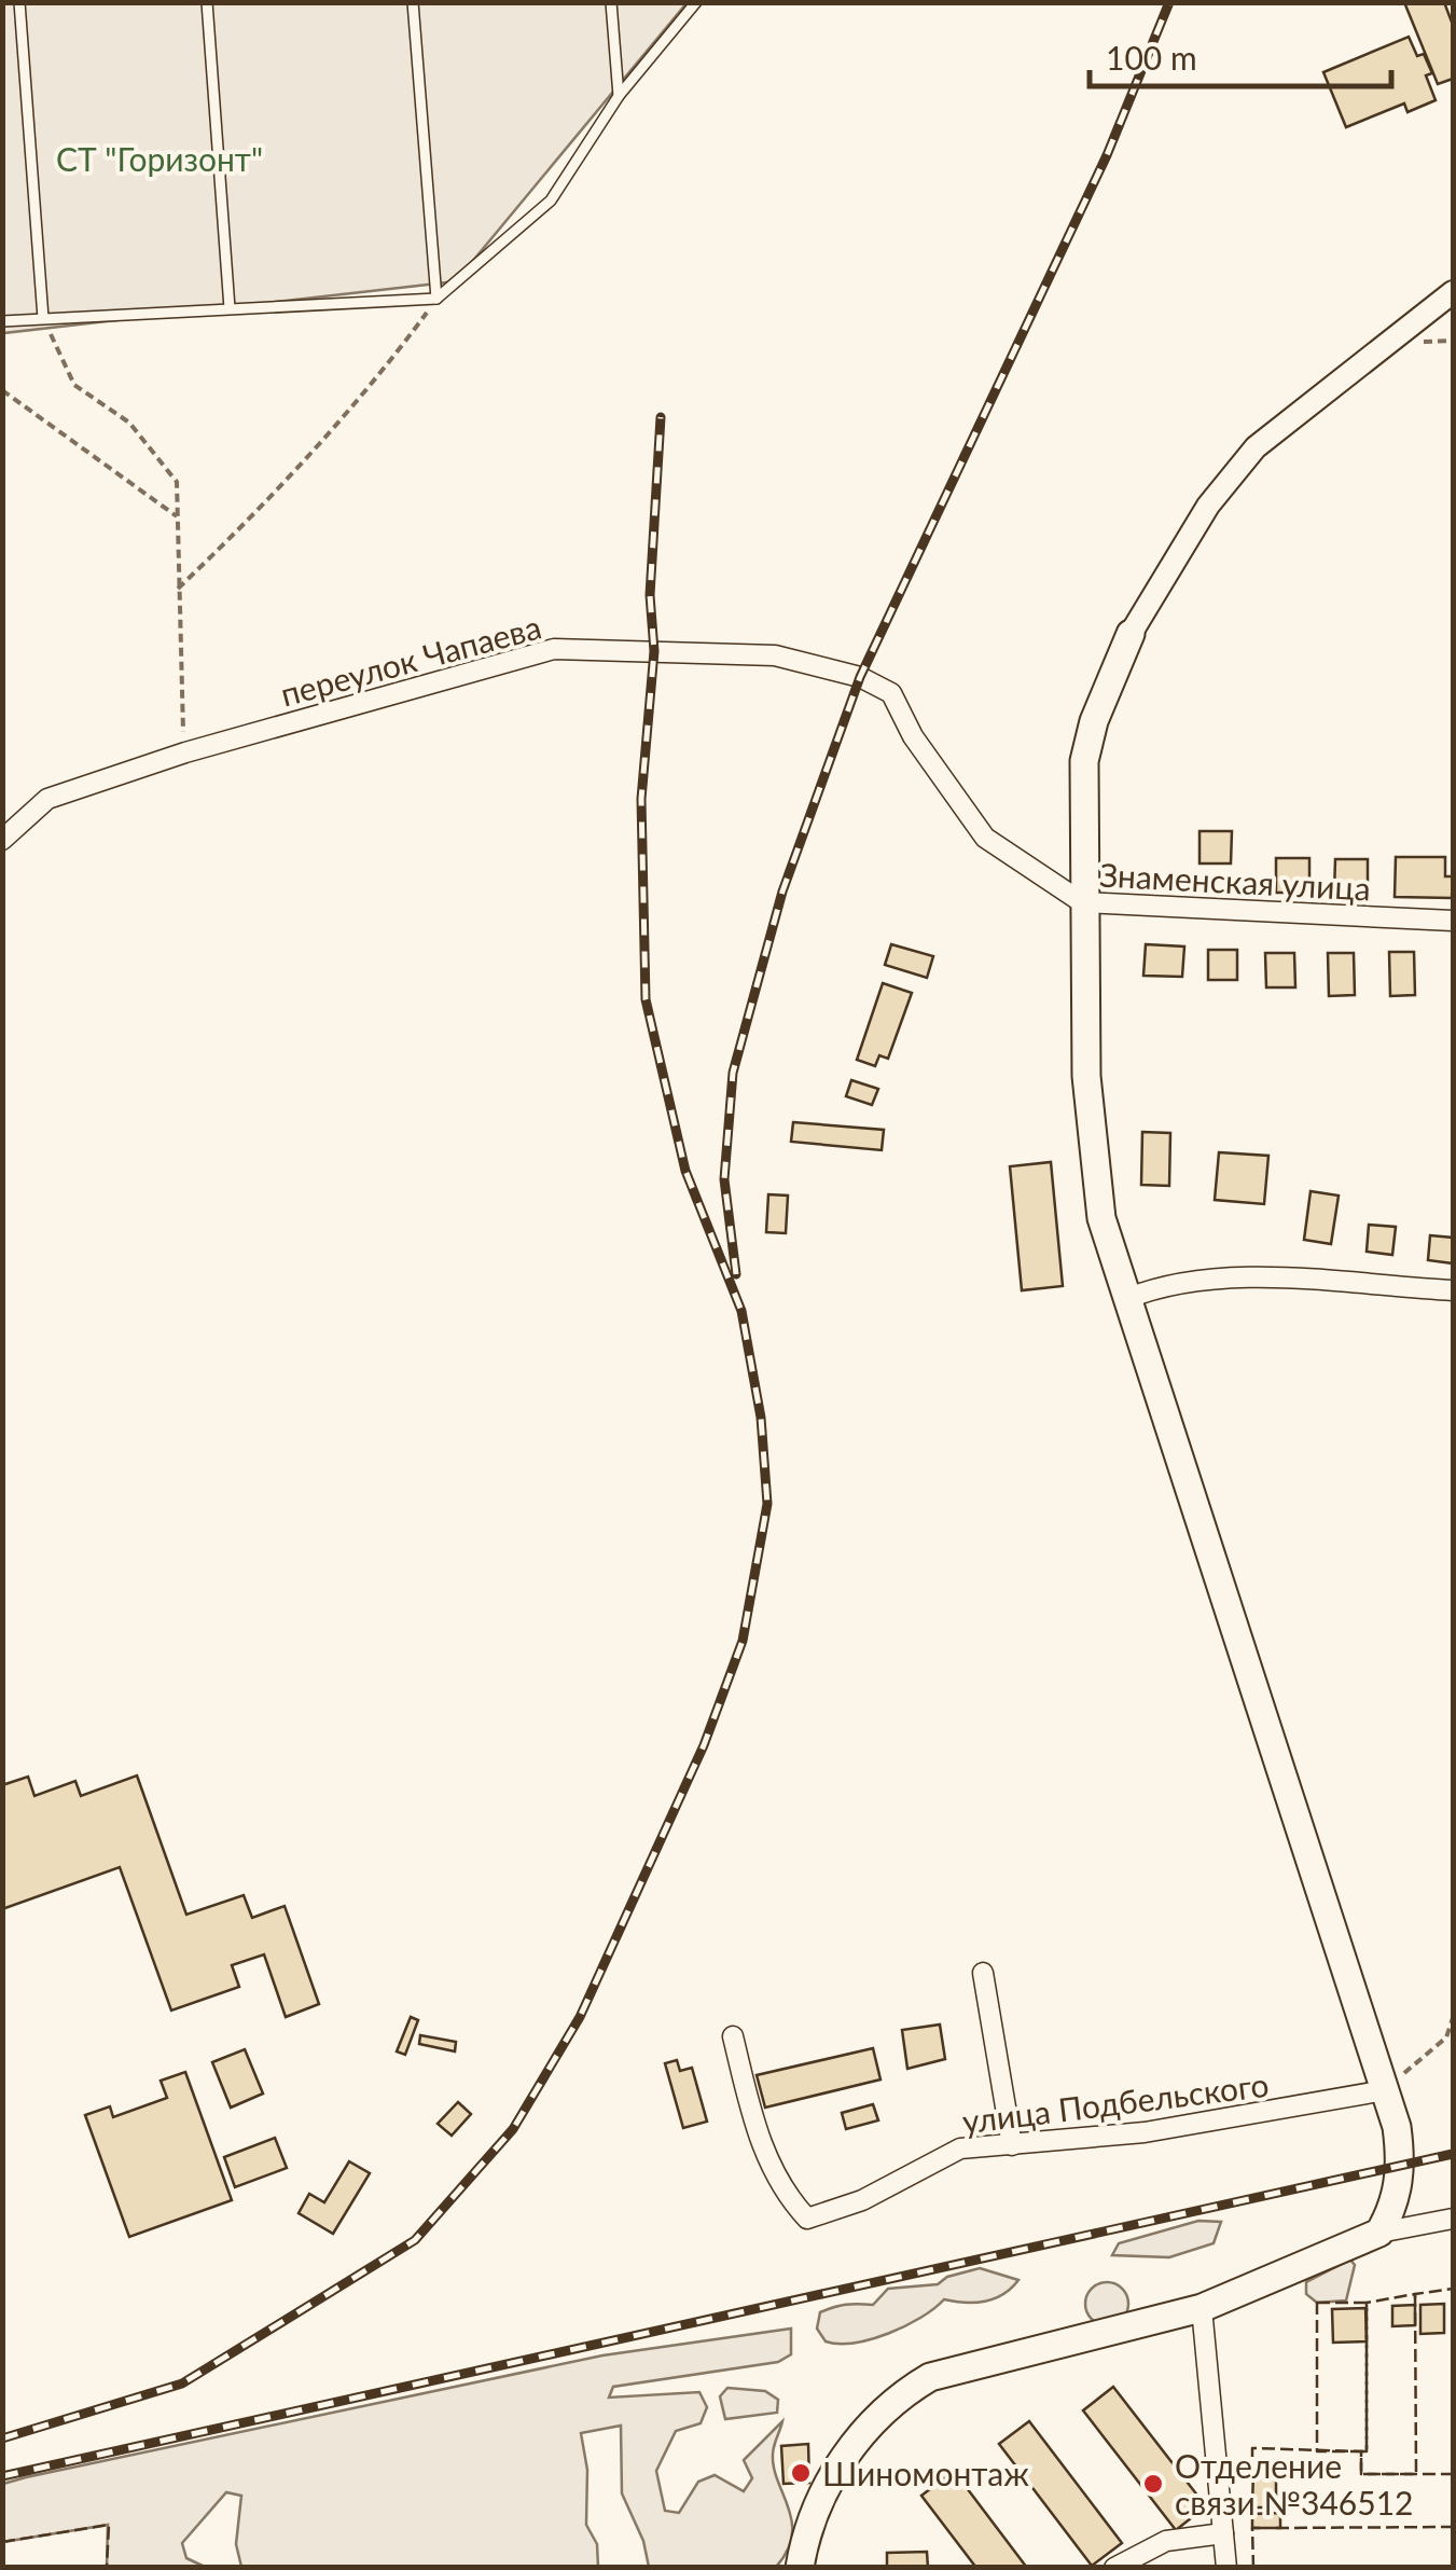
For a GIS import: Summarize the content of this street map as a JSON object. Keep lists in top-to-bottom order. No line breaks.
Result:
{"streets":{"street":["переулок Чапаева","Знаменская улица","улица Подбельского"]},"crossings":[["переулок Чапаева","Знаменская улица"]],"parks":["СТ \"Горизонт\""],"places":["Шиномонтаж","Отделение связи №346512"],"scale_bar":"100 m"}
